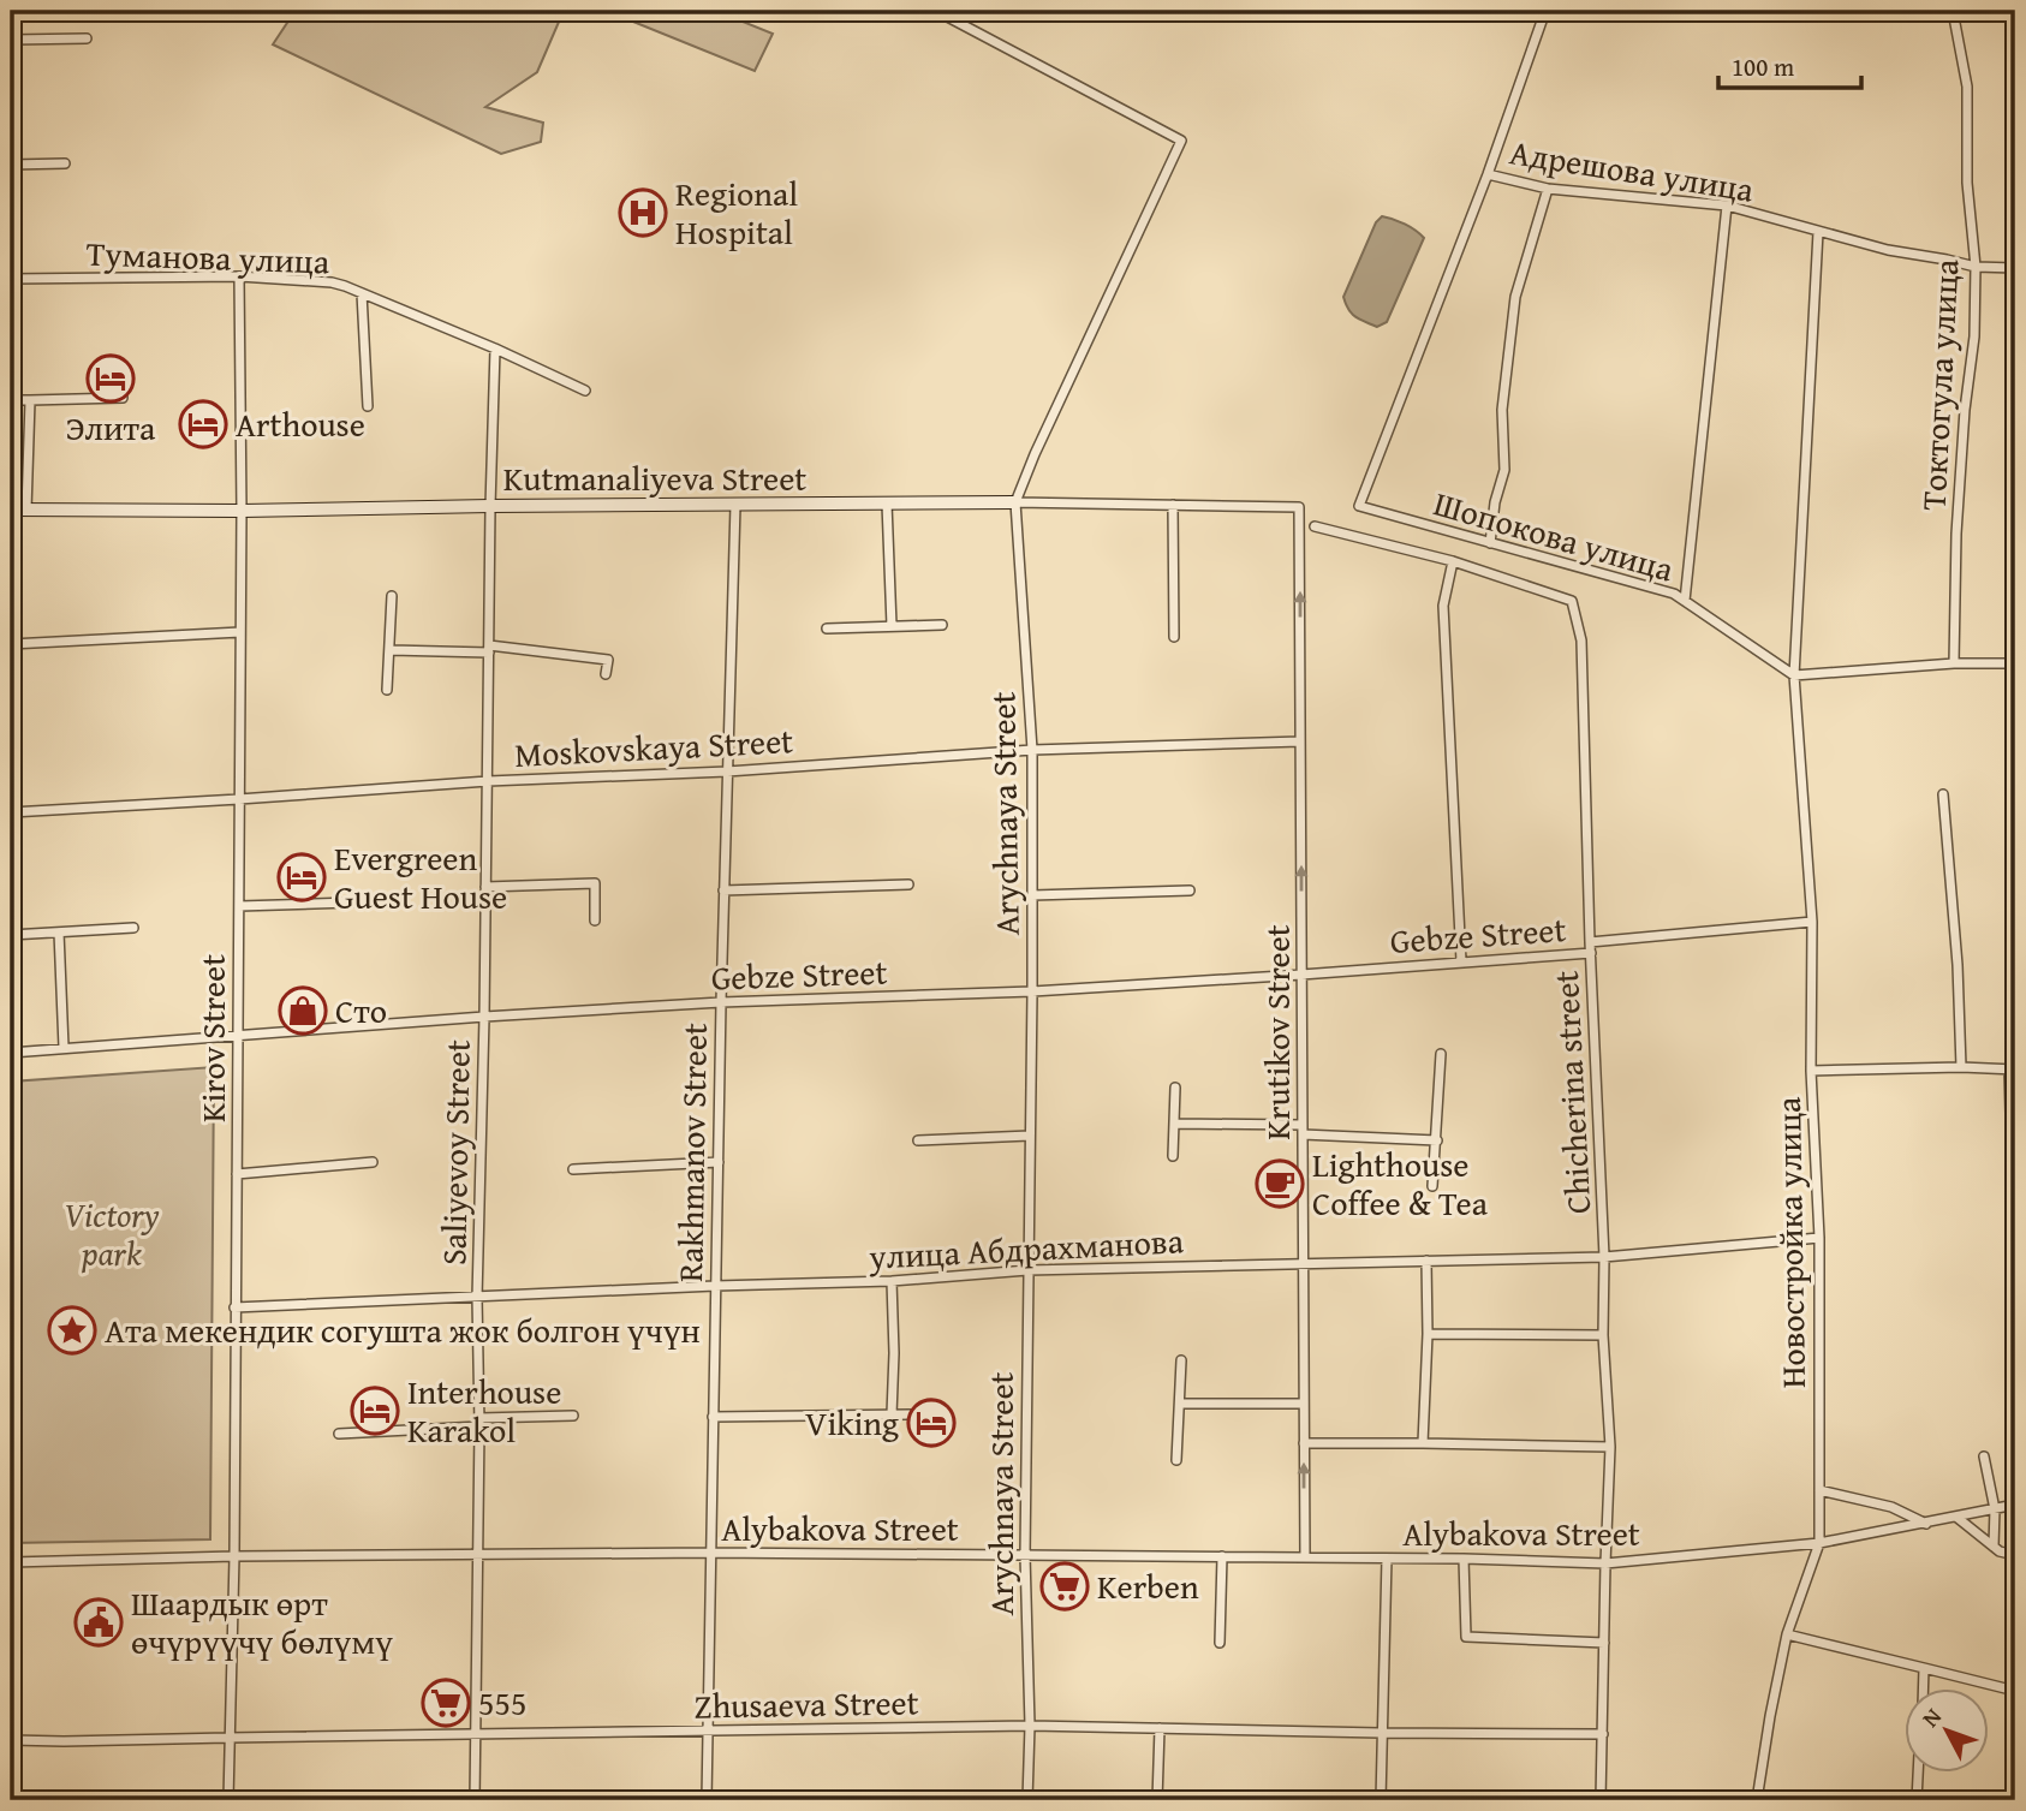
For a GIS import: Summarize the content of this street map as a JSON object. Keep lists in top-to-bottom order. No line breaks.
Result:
{"streets":{"street":["Адрешова улица","Туманова улица","Токтогула улица","Kutmanaliyeva Street","Шопокова улица","Moskovskaya Street","Arychnaya Street","Gebze Street","Krutikov Street","Kirov Street","Chicherina street","Saliyevoy Street","Rakhmanov Street","Новостройка улица","улица Абдрахманова","Alybakova Street","Zhusaeva Street"]},"crossings":[["Адрешова улица","Токтогула улица"],["Адрешова улица","Шопокова улица"],["Адрешова улица","Новостройка улица"],["Туманова улица","Kirov Street"],["Туманова улица","Saliyevoy Street"],["Kutmanaliyeva Street","Arychnaya Street"],["Kutmanaliyeva Street","Krutikov Street"],["Kutmanaliyeva Street","Kirov Street"],["Kutmanaliyeva Street","Saliyevoy Street"],["Kutmanaliyeva Street","Rakhmanov Street"],["Шопокова улица","Новостройка улица"],["Moskovskaya Street","Arychnaya Street"],["Moskovskaya Street","Krutikov Street"],["Moskovskaya Street","Kirov Street"],["Moskovskaya Street","Saliyevoy Street"],["Moskovskaya Street","Rakhmanov Street"],["Arychnaya Street","Gebze Street"],["Arychnaya Street","улица Абдрахманова"],["Arychnaya Street","Alybakova Street"],["Arychnaya Street","Zhusaeva Street"],["Gebze Street","Krutikov Street"],["Gebze Street","Kirov Street"],["Gebze Street","Chicherina street"],["Gebze Street","Saliyevoy Street"],["Gebze Street","Rakhmanov Street"],["Gebze Street","Новостройка улица"],["Krutikov Street","улица Абдрахманова"],["Krutikov Street","Alybakova Street"],["Kirov Street","улица Абдрахманова"],["Kirov Street","Alybakova Street"],["Kirov Street","Zhusaeva Street"],["Chicherina street","улица Абдрахманова"],["Chicherina street","Alybakova Street"],["Chicherina street","Zhusaeva Street"],["Saliyevoy Street","улица Абдрахманова"],["Saliyevoy Street","Alybakova Street"],["Saliyevoy Street","Zhusaeva Street"],["Rakhmanov Street","улица Абдрахманова"],["Rakhmanov Street","Alybakova Street"],["Rakhmanov Street","Zhusaeva Street"],["Новостройка улица","улица Абдрахманова"],["Новостройка улица","Alybakova Street"]],"one_way":["Krutikov Street"],"parks":["Victory park"],"places":{"hospital":["Regional Hospital"],"hotel":["Элита","Arthouse","Evergreen Guest House","Interhouse Karakol","Viking"],"shop":["Сто"],"cafe":["Lighthouse Coffee & Tea"],"place":["Ата мекендик согушта жок болгон үчүн"],"supermarket":["Kerben","555"],"public building":["Шаардык өрт өчүрүүчү бөлүмү"]},"scale_bar":"100 m","north":"top left"}
